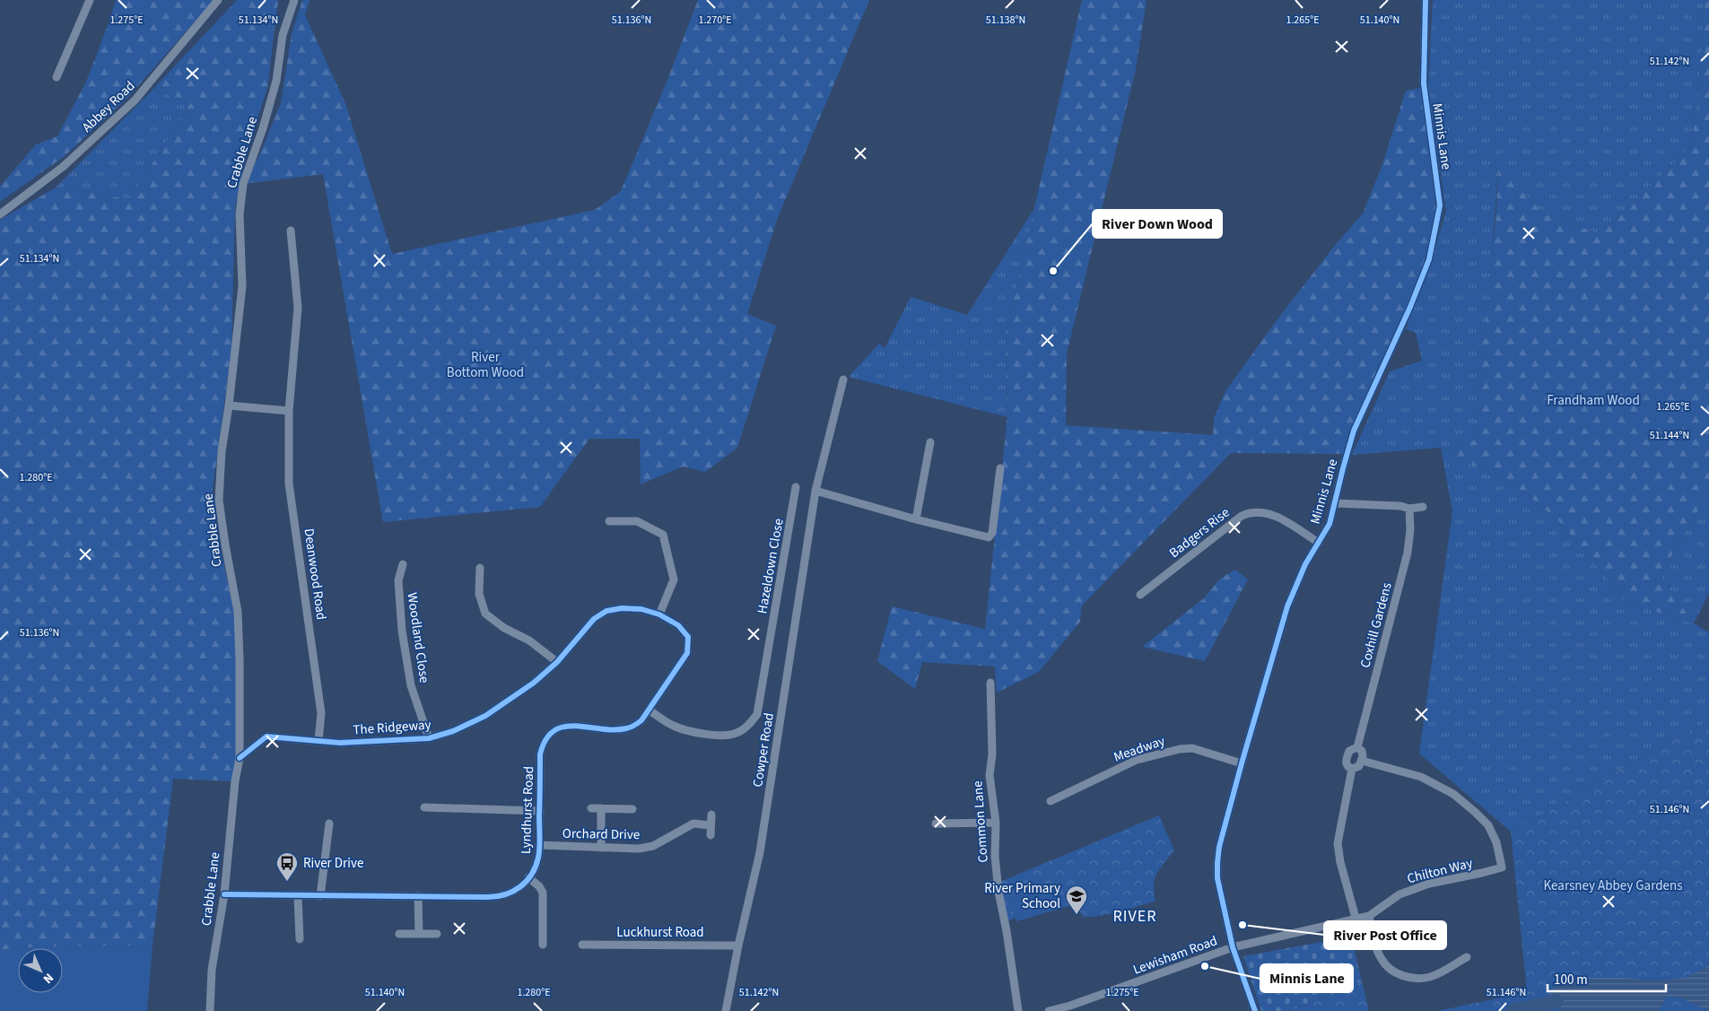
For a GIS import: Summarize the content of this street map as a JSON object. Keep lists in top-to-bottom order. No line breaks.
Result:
{"streets":{"street":["Abbey Road","Minnis Lane","Crabble Lane","Badgers Rise","Hazeldown Close","Deanwood Road","Coxhill Gardens","Woodland Close","The Ridgeway","Meadway","Cowper Road","Lyndhurst Road","Common Lane","Orchard Drive","Chilton Way","Luckhurst Road","Lewisham Road"]},"crossings":[["Minnis Lane","Badgers Rise"],["Minnis Lane","Meadway"],["Minnis Lane","Chilton Way"],["Minnis Lane","Lewisham Road"],["Crabble Lane","The Ridgeway"],["Crabble Lane","Lyndhurst Road"],["Hazeldown Close","Lyndhurst Road"],["Deanwood Road","The Ridgeway"],["Coxhill Gardens","Chilton Way"],["Woodland Close","The Ridgeway"],["The Ridgeway","Lyndhurst Road"],["Cowper Road","Luckhurst Road"],["Lyndhurst Road","Orchard Drive"],["Chilton Way","Lewisham Road"]],"districts":["RIVER"],"parks":["River Bottom Wood","Frandham Wood","Kearsney Abbey Gardens"],"places":{"other":["River Down Wood","River Post Office","Minnis Lane"],"bus stop":["River Drive"],"school or university":["River Primary School"]},"scale_bar":"100 m","north":"bottom right","coordinates":["1.275°E","51.134°N","51.136°N","1.270°E","51.138°N","1.265°E","51.140°N","51.142°N","51.144°N","1.280°E","51.146°N"]}
